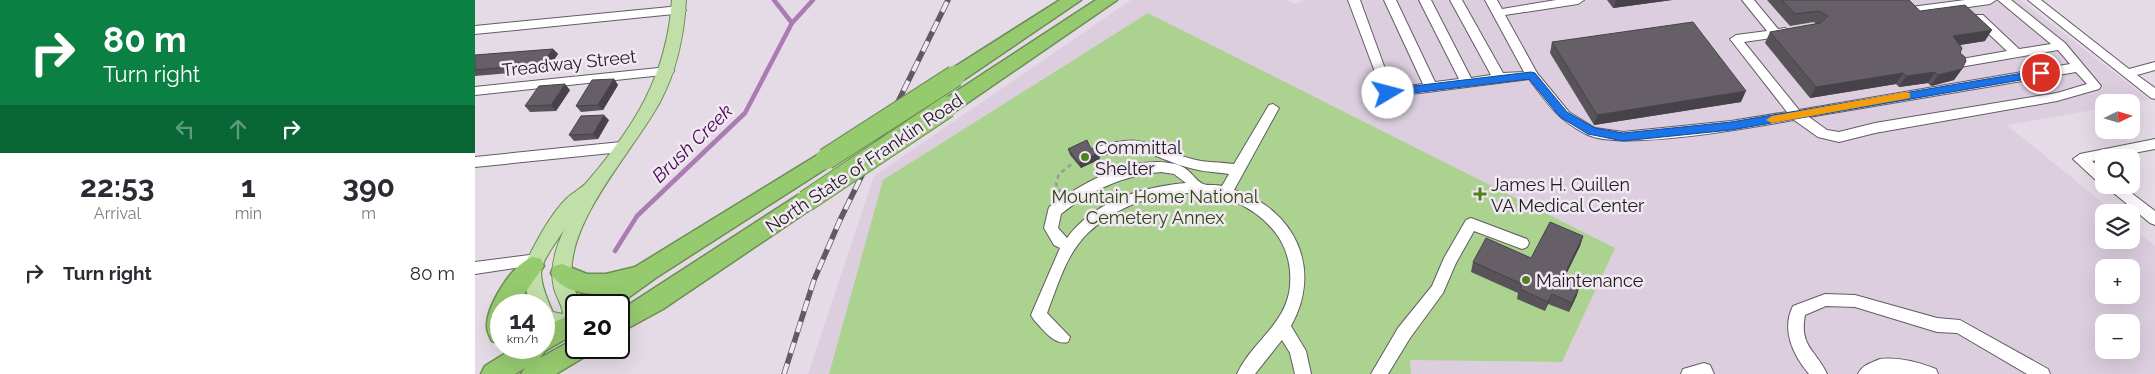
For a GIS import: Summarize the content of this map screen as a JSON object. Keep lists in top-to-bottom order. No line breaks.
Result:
{"streets":{"highway":["North State of Franklin Road"],"street":["Treadway Street"]},"water":["Brush Creek"],"parks":["Mountain Home National Cemetery Annex"],"places":{"other":["Committal Shelter","Maintenance"],"health":["James H. Quillen VA Medical Center"]},"north":"right","page":{"turn":["80 m","Turn right"],"map_buttons":["+","−"],"eta":["22:53","Arrival","1","min","390","m"],"list":[{"name":"Turn right","value":"80 m"}],"speed":"14 km/h","limit":"20"}}
